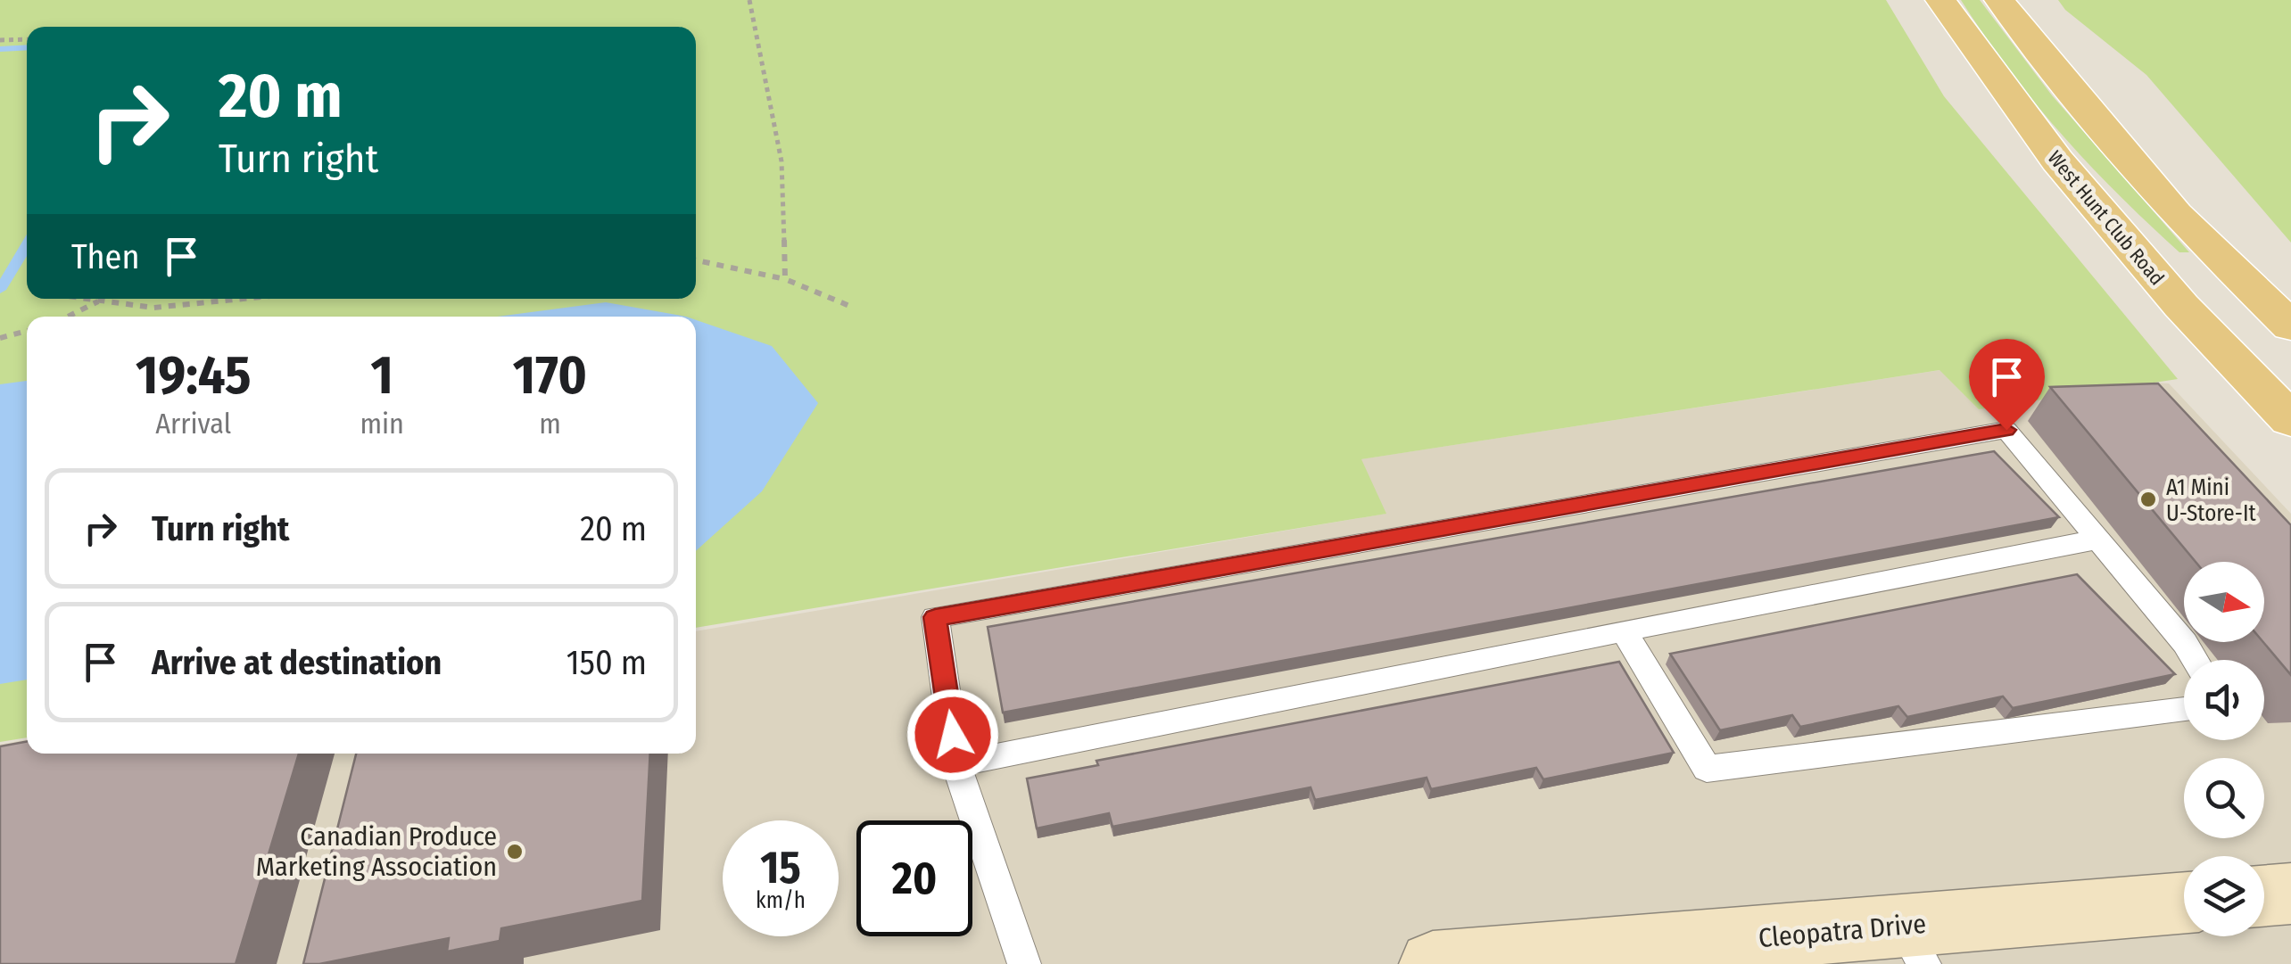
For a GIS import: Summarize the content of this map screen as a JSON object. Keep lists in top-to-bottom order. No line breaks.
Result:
{"streets":{"main road":["West Hunt Club Road"],"street":["Cleopatra Drive"]},"places":["A1 Mini U-Store-It","Canadian Produce Marketing Association"],"north":"right","page":{"turn":["20 m","Turn right"],"then":"Then","eta":["19:45","Arrival","1","min","170","m"],"list":[{"name":"Turn right","value":"20 m"},{"name":"Arrive at destination","value":"150 m"}],"speed":"15 km/h","limit":"20"}}
